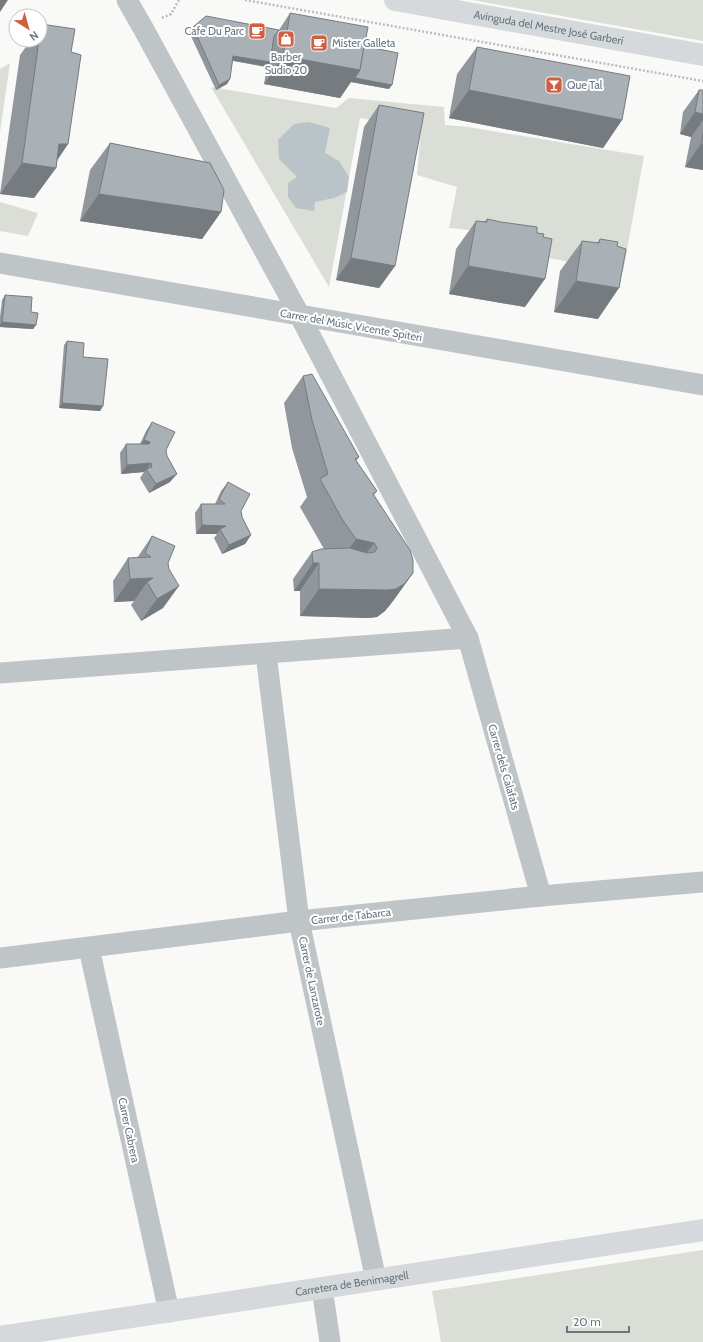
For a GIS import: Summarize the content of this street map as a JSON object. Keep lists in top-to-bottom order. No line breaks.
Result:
{"streets":{"street":["Avinguda del Mestre José Garberí","Carrer del Músic Vicente Spiteri","Carrer dels Calafats","Carrer de Tabarca","Carrer de Lanzarote","Carrer Cabrera","Carretera de Benimagrell"]},"crossings":[["Carrer del Músic Vicente Spiteri","Carrer dels Calafats"],["Carrer dels Calafats","Carrer de Tabarca"],["Carrer de Tabarca","Carrer de Lanzarote"],["Carrer de Tabarca","Carrer Cabrera"],["Carrer de Lanzarote","Carretera de Benimagrell"],["Carrer Cabrera","Carretera de Benimagrell"]],"places":{"cafe":["Cafe Du Parc","Mister Galleta"],"shop":["Barber Sudio 20"],"bar":["Que Tal"]},"scale_bar":"20 m","north":"bottom right"}
